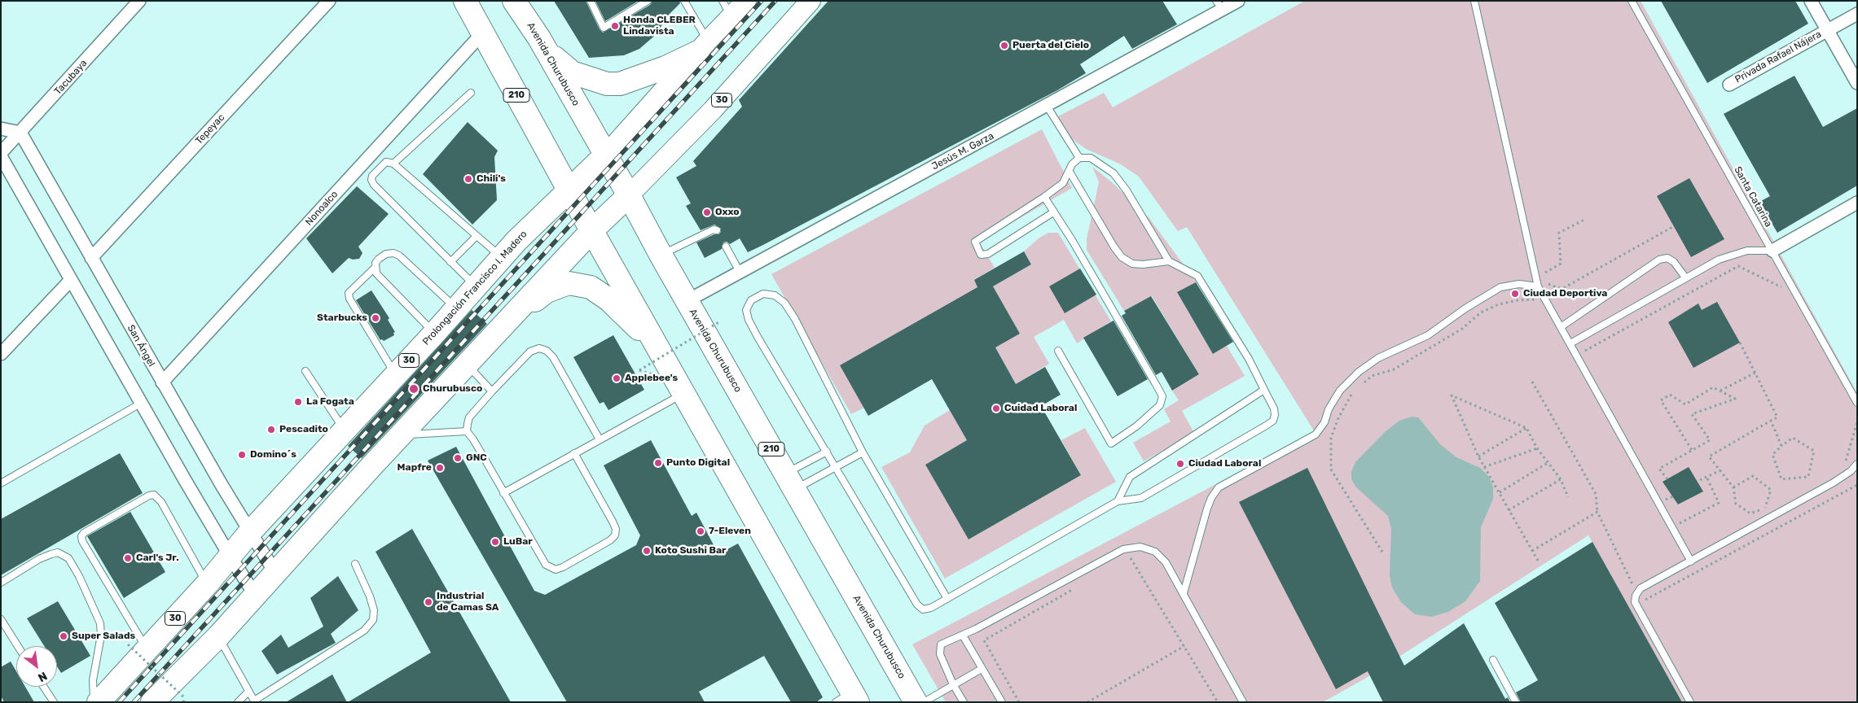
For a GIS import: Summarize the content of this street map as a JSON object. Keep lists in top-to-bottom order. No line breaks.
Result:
{"streets":{"highway":["Avenida Churubusco","210","30","Prolongación Francisco I. Madero"],"street":["Privada Rafael Nájera","Tacubaya","Tepeyac","Jesús M. Garza","Nonoalco","San Ángel"],"lane":["Santa Catarina"]},"crossings":[["Avenida Churubusco","30"],["Avenida Churubusco","Jesús M. Garza"],["Avenida Churubusco","Prolongación Francisco I. Madero"],["Tacubaya","San Ángel"],["210","30"],["210","Nonoalco"],["210","Prolongación Francisco I. Madero"],["30","Prolongación Francisco I. Madero"],["30","San Ángel"],["Tepeyac","San Ángel"],["Nonoalco","San Ángel"],["Prolongación Francisco I. Madero","San Ángel"]],"places":["Honda CLEBER Lindavista","Puerta del Cielo","Chili's","Oxxo","Ciudad Deportiva","Starbucks","Applebee's","Churubusco","La Fogata","Cuidad Laboral","Pescadito","Domino´s","GNC","Punto Digital","Ciudad Laboral","Mapfre","7-Eleven","LuBar","Koto Sushi Bar","Carl's Jr.","Industrial de Camas SA","Super Salads"],"north":"bottom right"}
